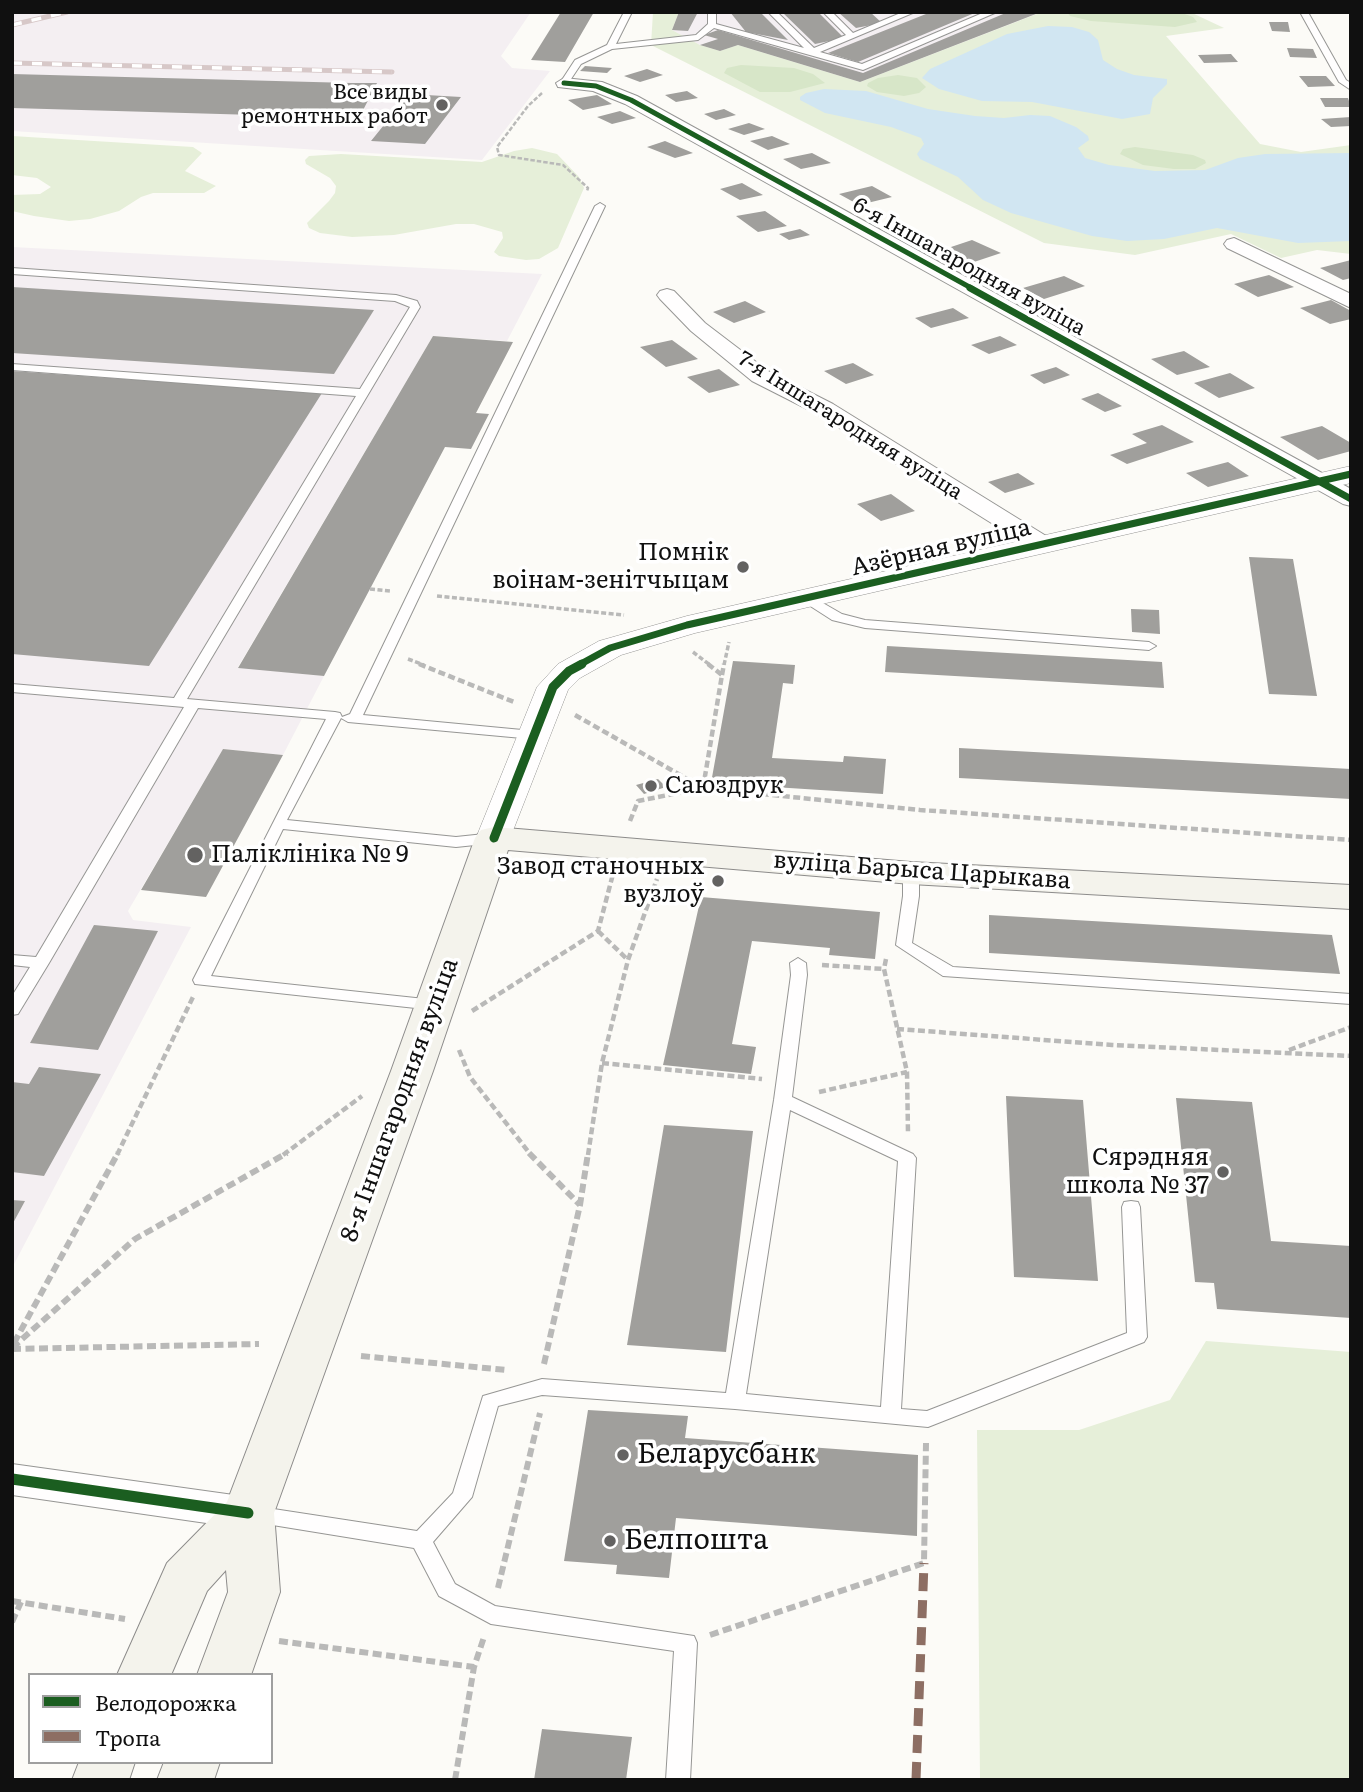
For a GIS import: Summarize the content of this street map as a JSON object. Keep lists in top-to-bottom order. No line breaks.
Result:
{"streets":{"main road":["вуліца Барыса Царыкава","8-я Іншагародняя вуліца"],"street":["6-я Іншагародняя вуліца","7-я Іншагародняя вуліца","Азёрная вуліца"]},"crossings":[["6-я Іншагародняя вуліца","Азёрная вуліца"],["7-я Іншагародняя вуліца","Азёрная вуліца"],["Азёрная вуліца","8-я Іншагародняя вуліца"],["вуліца Барыса Царыкава","8-я Іншагародняя вуліца"]],"places":["Все виды ремонтных работ","Помнік воінам-зенітчыцам","Саюздрук","Паліклініка № 9","Завод станочных вузлоў","Сярэдняя школа № 37","Беларусбанк","Белпошта"],"legend":["Велодорожка","Тропа"]}
